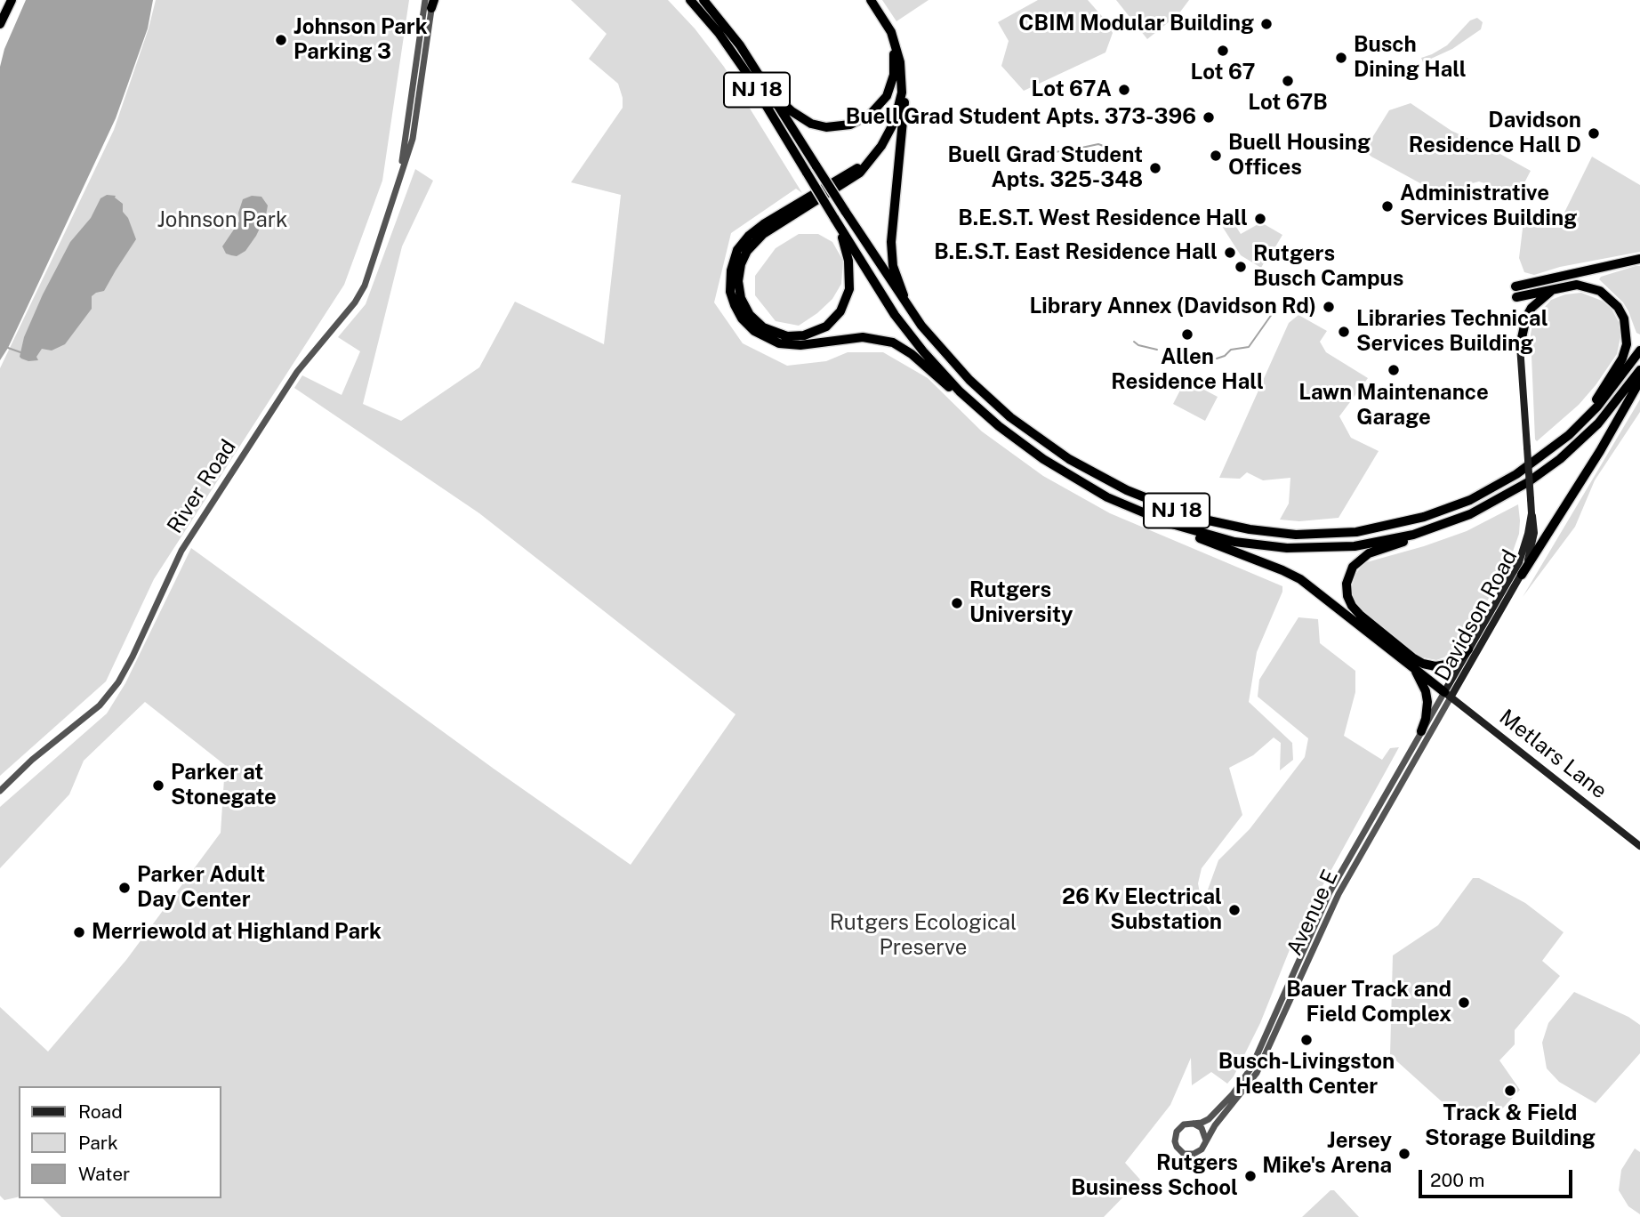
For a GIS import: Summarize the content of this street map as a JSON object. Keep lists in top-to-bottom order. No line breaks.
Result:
{"streets":{"highway":["NJ 18"],"main road":["Davidson Road","Metlars Lane"],"street":["River Road","Avenue E"]},"crossings":[["Davidson Road","Metlars Lane"],["Davidson Road","Avenue E"],["Metlars Lane","Avenue E"]],"parks":["Johnson Park","Rutgers Ecological Preserve"],"places":["CBIM Modular Building","Johnson Park Parking 3","Lot 67","Busch Dining Hall","Lot 67B","Lot 67A","Buell Grad Student Apts. 373-396","Davidson Residence Hall D","Buell Housing Offices","Buell Grad Student Apts. 325-348","Administrative Services Building","B.E.S.T. West Residence Hall","B.E.S.T. East Residence Hall","Rutgers Busch Campus","Library Annex (Davidson Rd)","Libraries Technical Services Building","Allen Residence Hall","Lawn Maintenance Garage","Rutgers University","Parker at Stonegate","Parker Adult Day Center","26 Kv Electrical Substation","Merriewold at Highland Park","Bauer Track and Field Complex","Busch-Livingston Health Center","Track & Field Storage Building","Jersey Mike's Arena","Rutgers Business School"],"legend":["Road","Park","Water"],"scale_bar":"200 m"}
